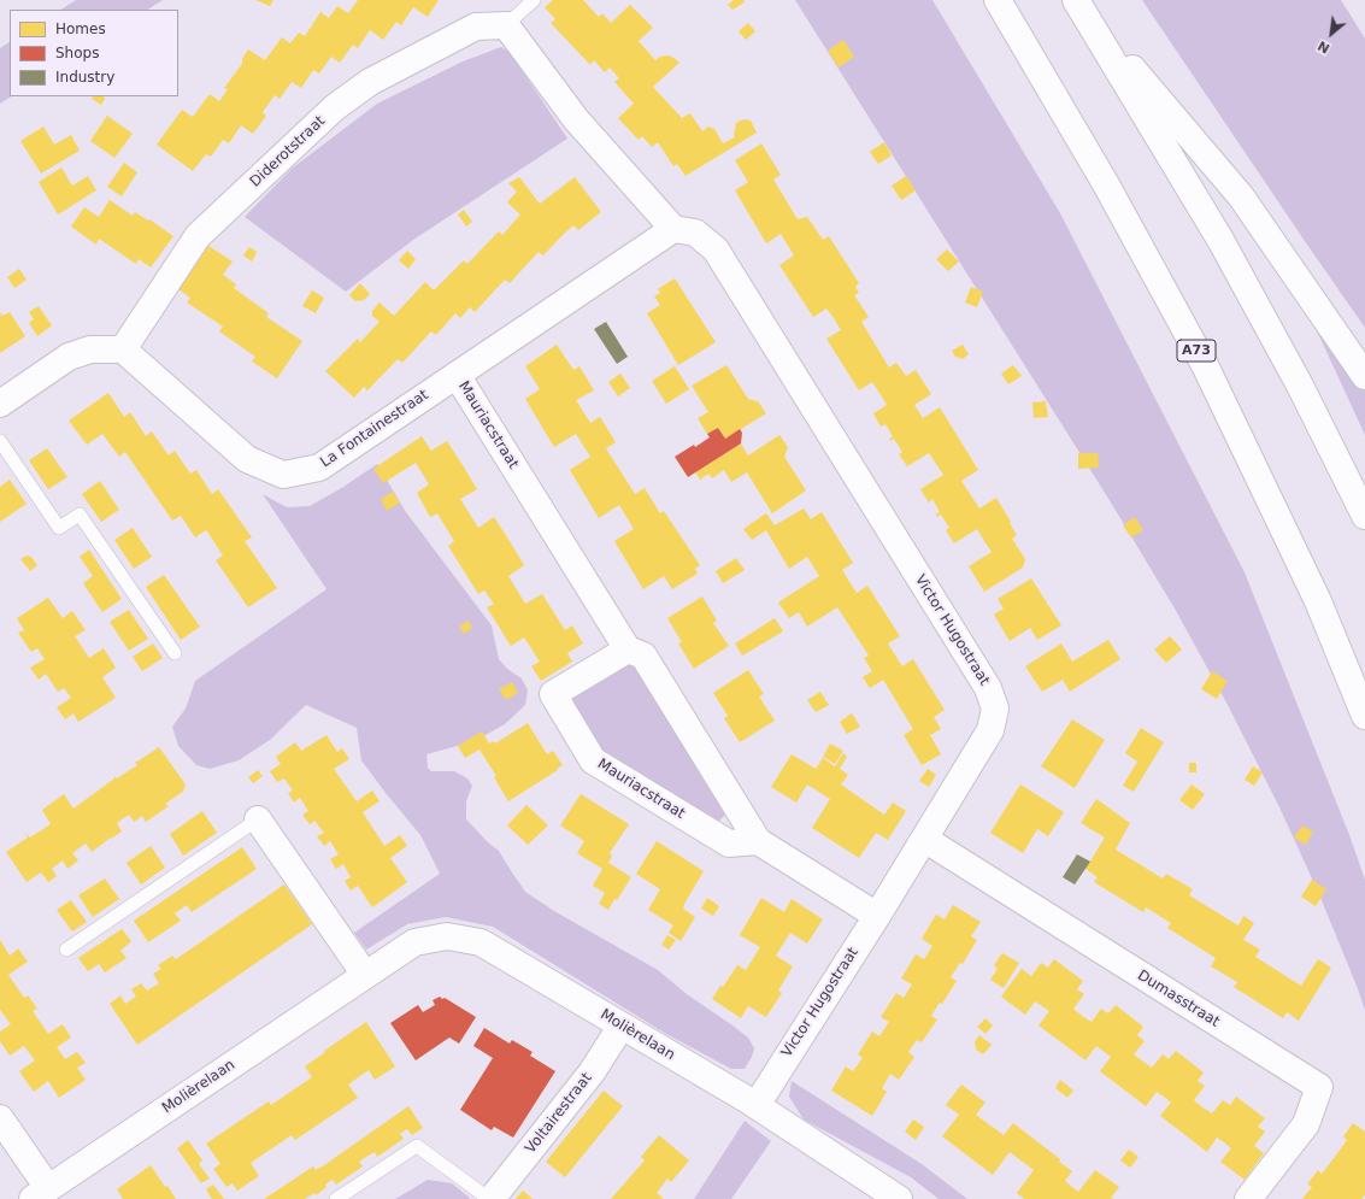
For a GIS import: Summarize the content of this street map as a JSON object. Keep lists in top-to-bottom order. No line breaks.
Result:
{"streets":{"main road":["Diderotstraat","A73","Mauriacstraat","La Fontainestraat","Victor Hugostraat","Dumasstraat","Molièrelaan","Voltairestraat"]},"crossings":[["Diderotstraat","La Fontainestraat"],["Mauriacstraat","La Fontainestraat"],["Mauriacstraat","Victor Hugostraat"],["La Fontainestraat","Victor Hugostraat"],["Victor Hugostraat","Dumasstraat"],["Victor Hugostraat","Molièrelaan"],["Molièrelaan","Voltairestraat"]],"legend":["Homes","Shops","Industry"],"north":"bottom left"}
